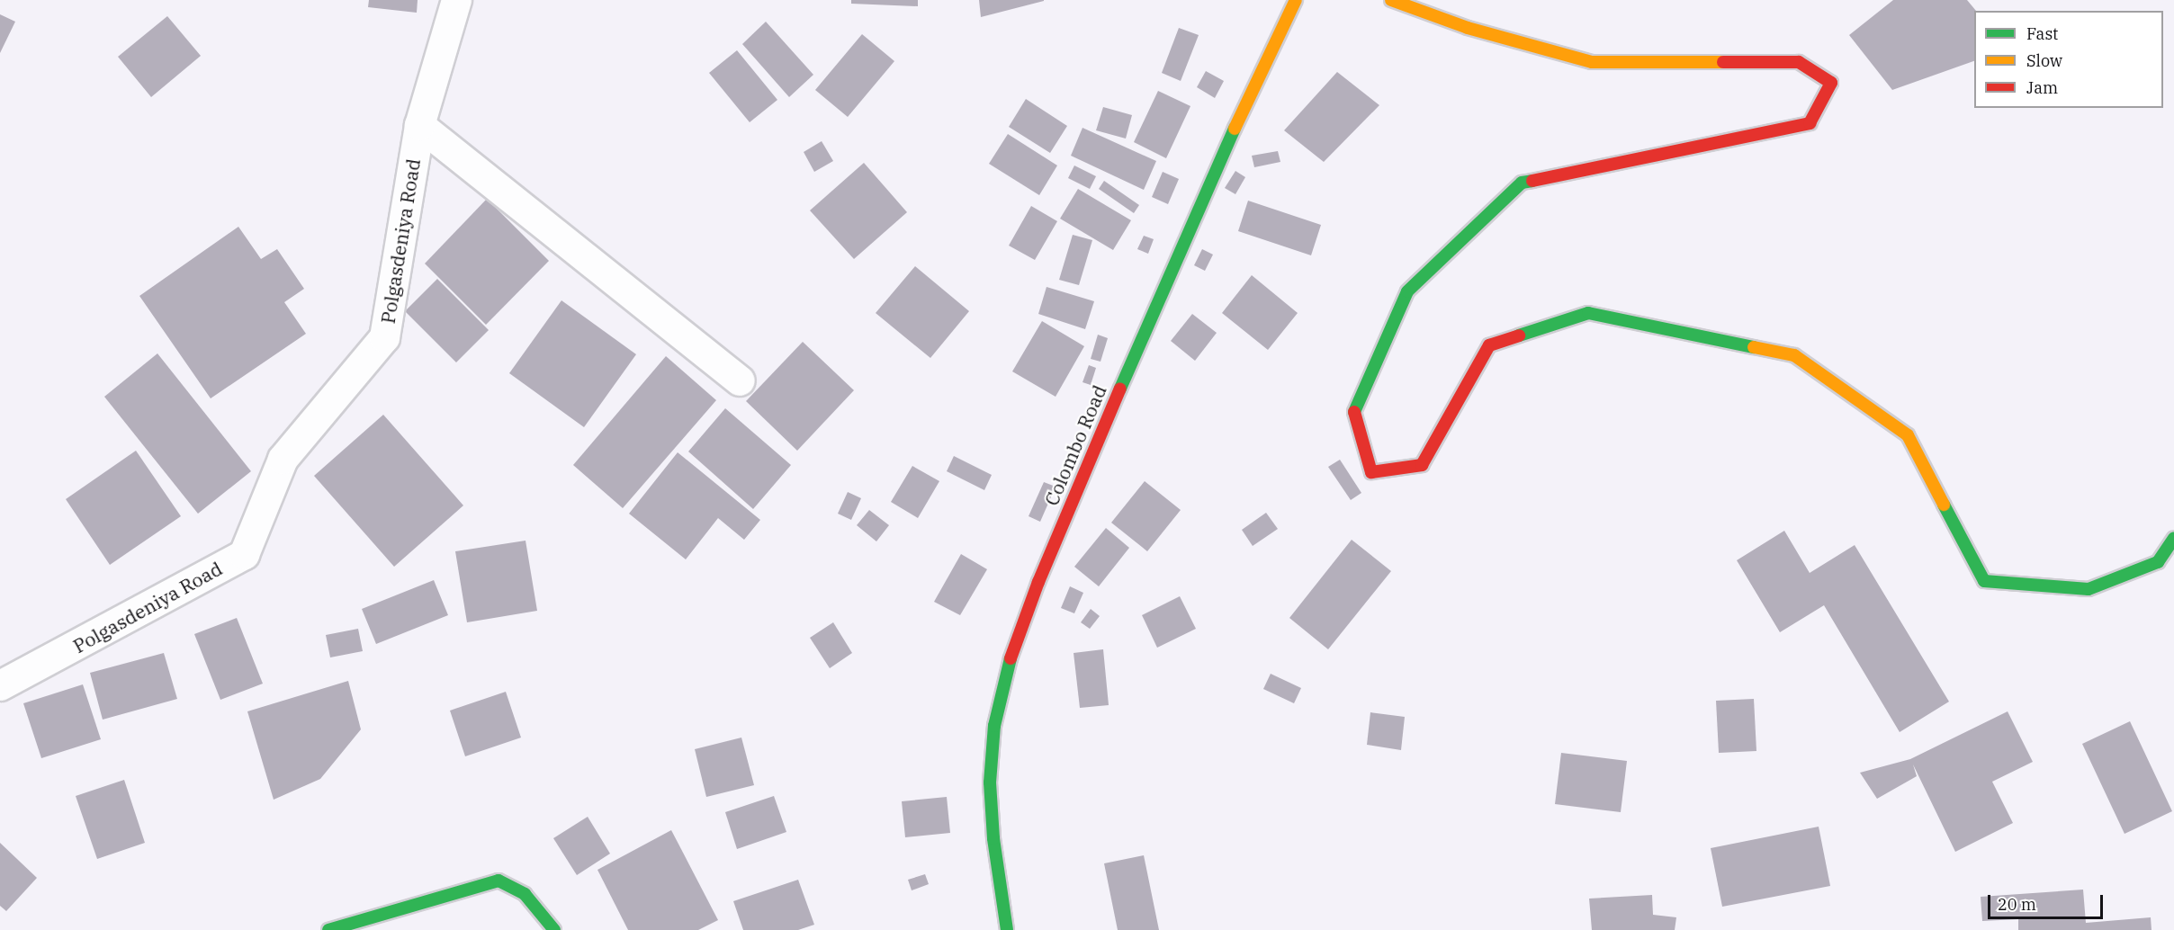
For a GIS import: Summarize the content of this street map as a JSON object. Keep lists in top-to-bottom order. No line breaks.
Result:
{"streets":{"main road":["Colombo Road"],"street":["Polgasdeniya Road"]},"legend":["Fast","Slow","Jam"],"scale_bar":"20 m"}
